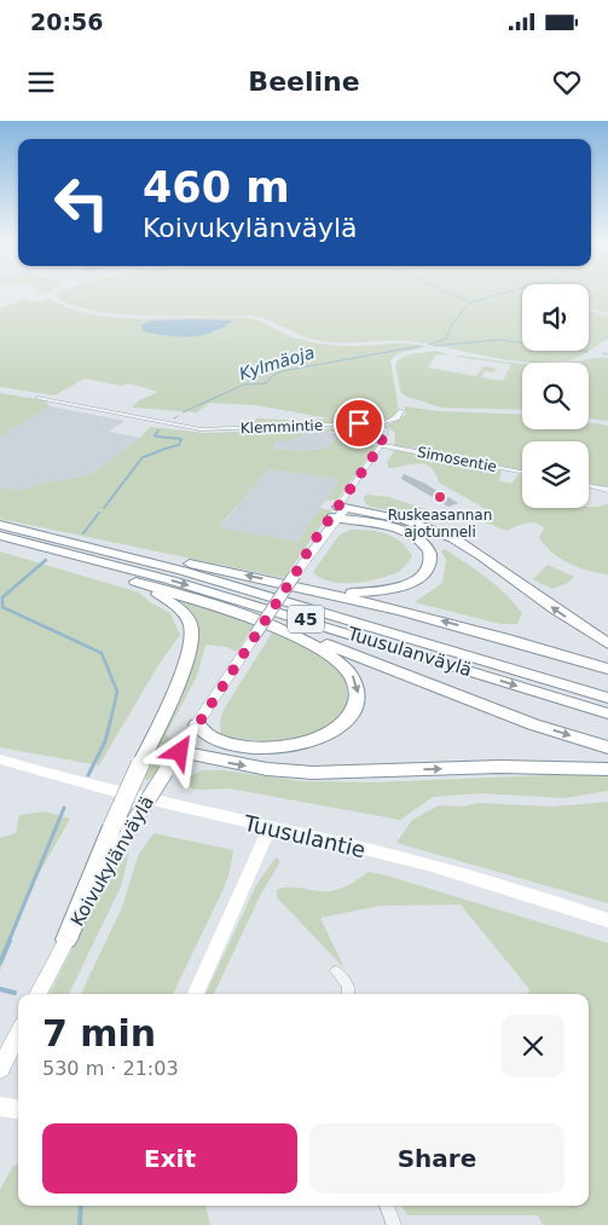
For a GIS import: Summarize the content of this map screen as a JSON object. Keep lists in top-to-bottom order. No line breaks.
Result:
{"streets":{"highway":["45","Tuusulanväylä"],"main road":["Tuusulantie","Koivukylänväylä"],"street":["Klemmintie","Simosentie"]},"crossings":[["Klemmintie","Koivukylänväylä"],["Simosentie","Koivukylänväylä"]],"water":["Kylmäoja"],"places":["Ruskeasannan ajotunneli"],"page":{"status":"20:56","header":"Beeline","turn":["460 m","Koivukylänväylä"],"heading":["7 min","530 m · 21:03"],"buttons":["Exit","Share"]}}
